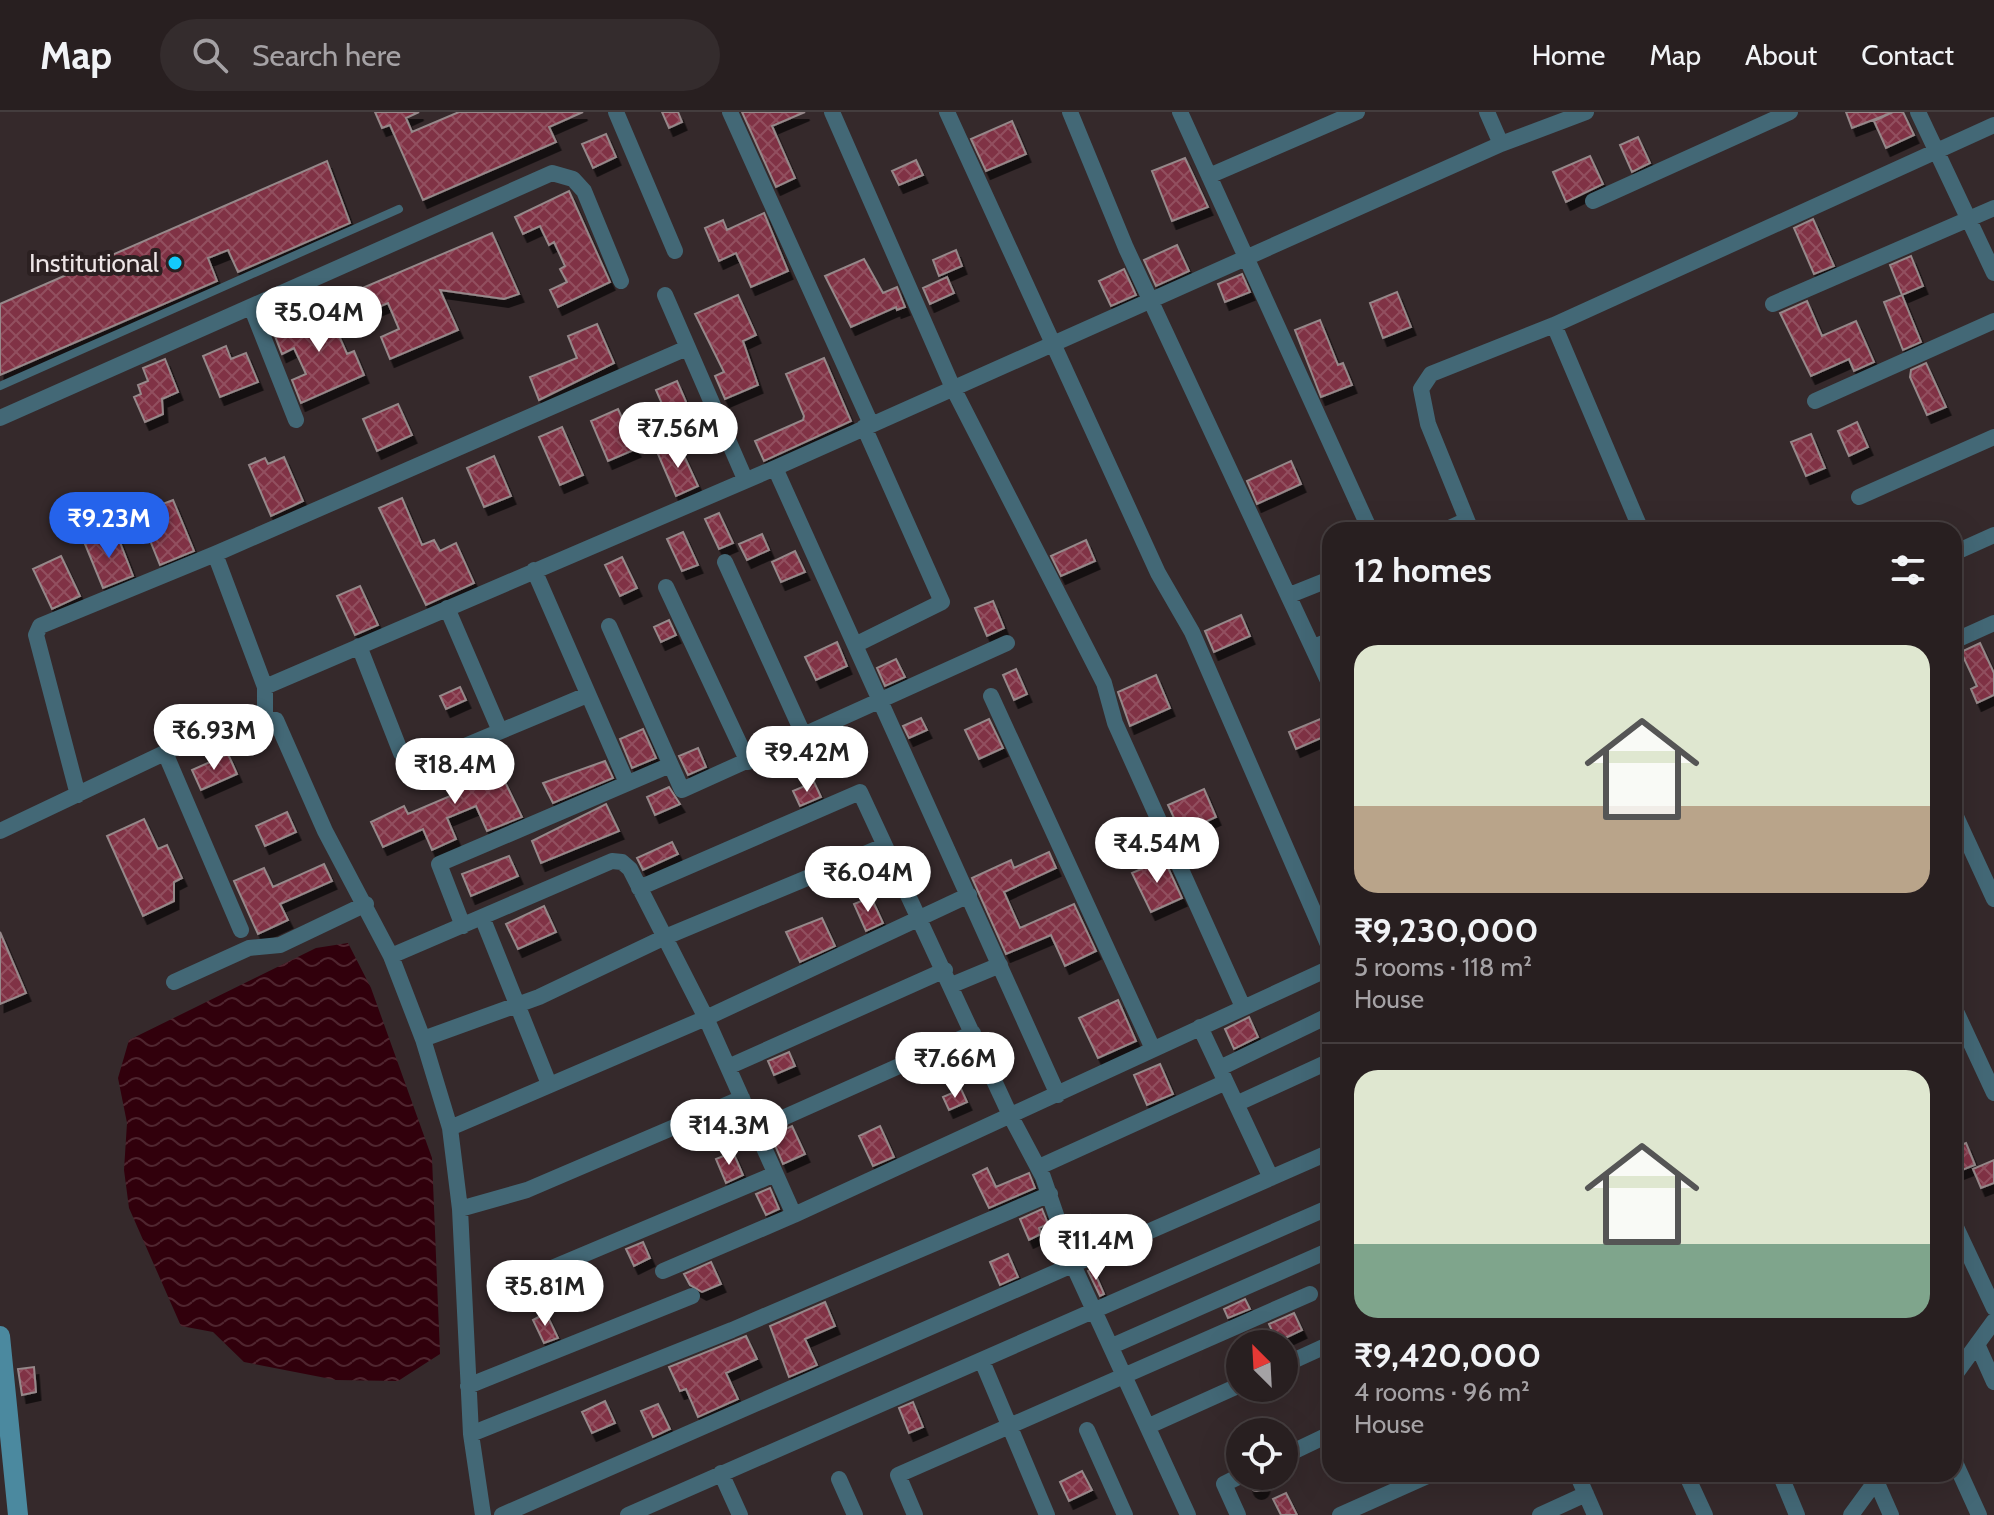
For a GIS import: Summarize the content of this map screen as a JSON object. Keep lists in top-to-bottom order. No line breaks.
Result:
{"places":["Institutional"],"north":"top left","page":{"header":"Map","search":"Search here","nav":["Home","Map","About","Contact"],"price":["₹5.04M","₹7.56M","₹9.23M","₹6.93M","₹9.42M","₹18.4M","₹4.54M","₹6.04M","₹7.66M","₹14.3M","₹11.4M","₹5.81M"],"heading":"12 homes","list":[{"name":"₹9,230,000","note":"5 rooms · 118 m² · House"},{"name":"₹9,420,000","note":"4 rooms · 96 m² · House"}]}}
